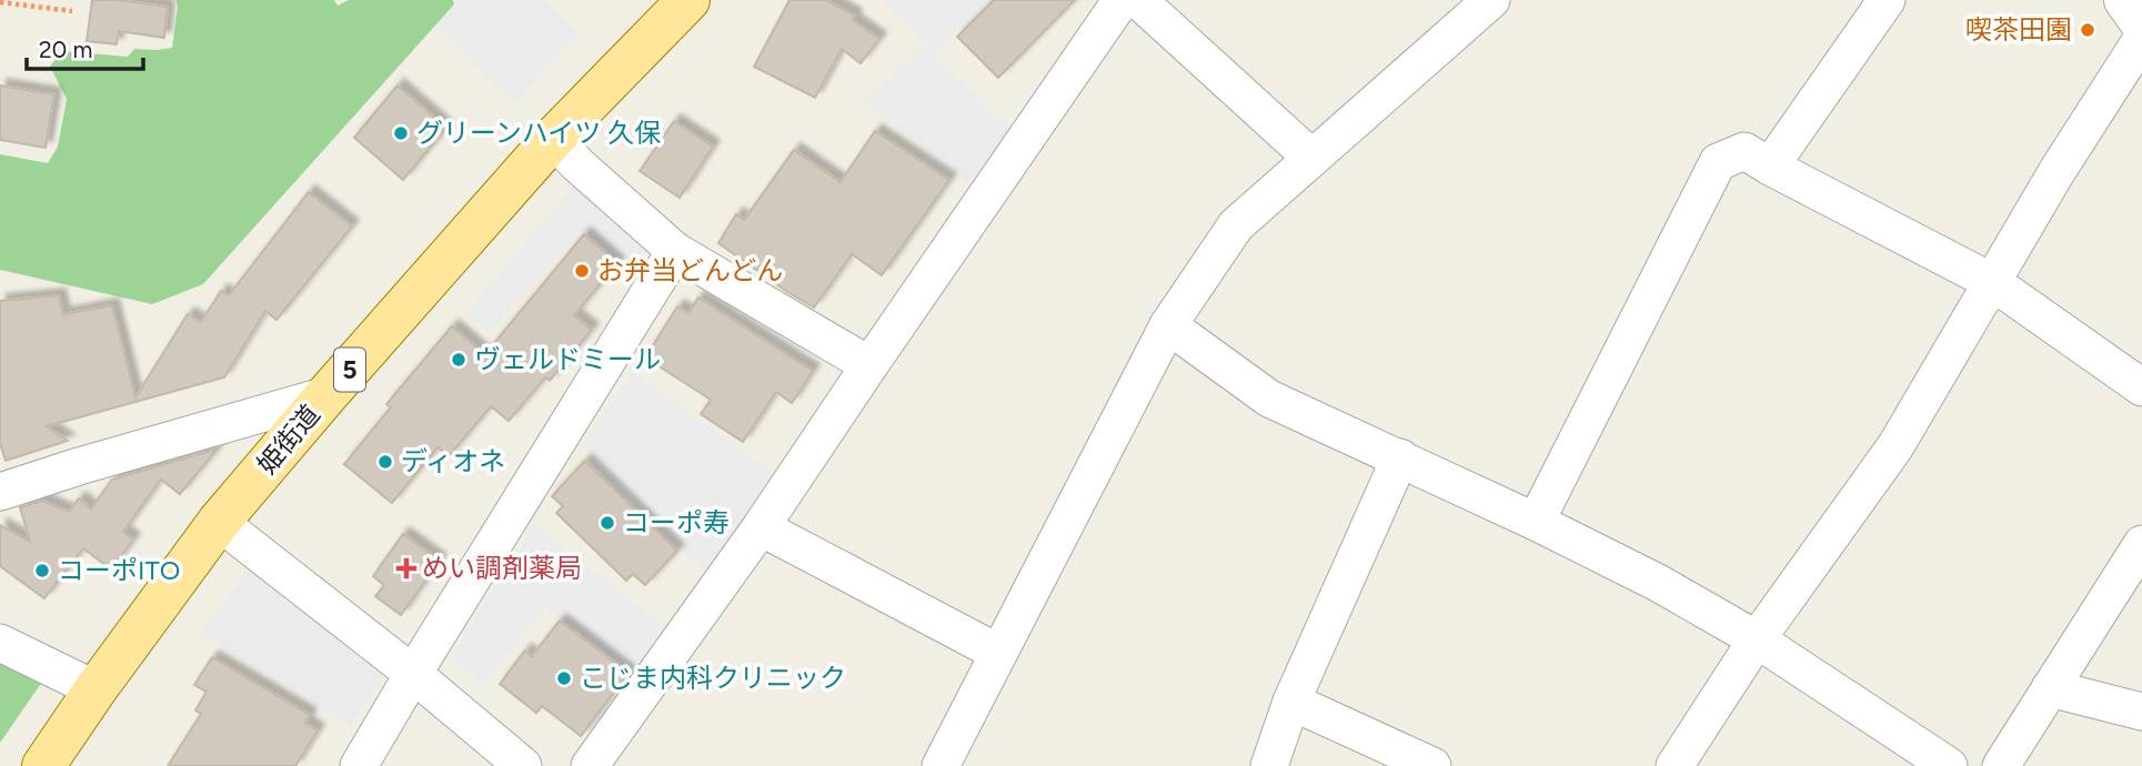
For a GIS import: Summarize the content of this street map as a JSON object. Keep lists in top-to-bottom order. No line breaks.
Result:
{"streets":{"main road":["5","姫街道"]},"places":{"other":["喫茶田園","グリーンハイツ 久保","お弁当どんどん","ヴェルドミール","ディオネ","コーポ寿","コーポITO","こじま内科クリニック"],"health":["めい調剤薬局"]},"scale_bar":"20 m"}
